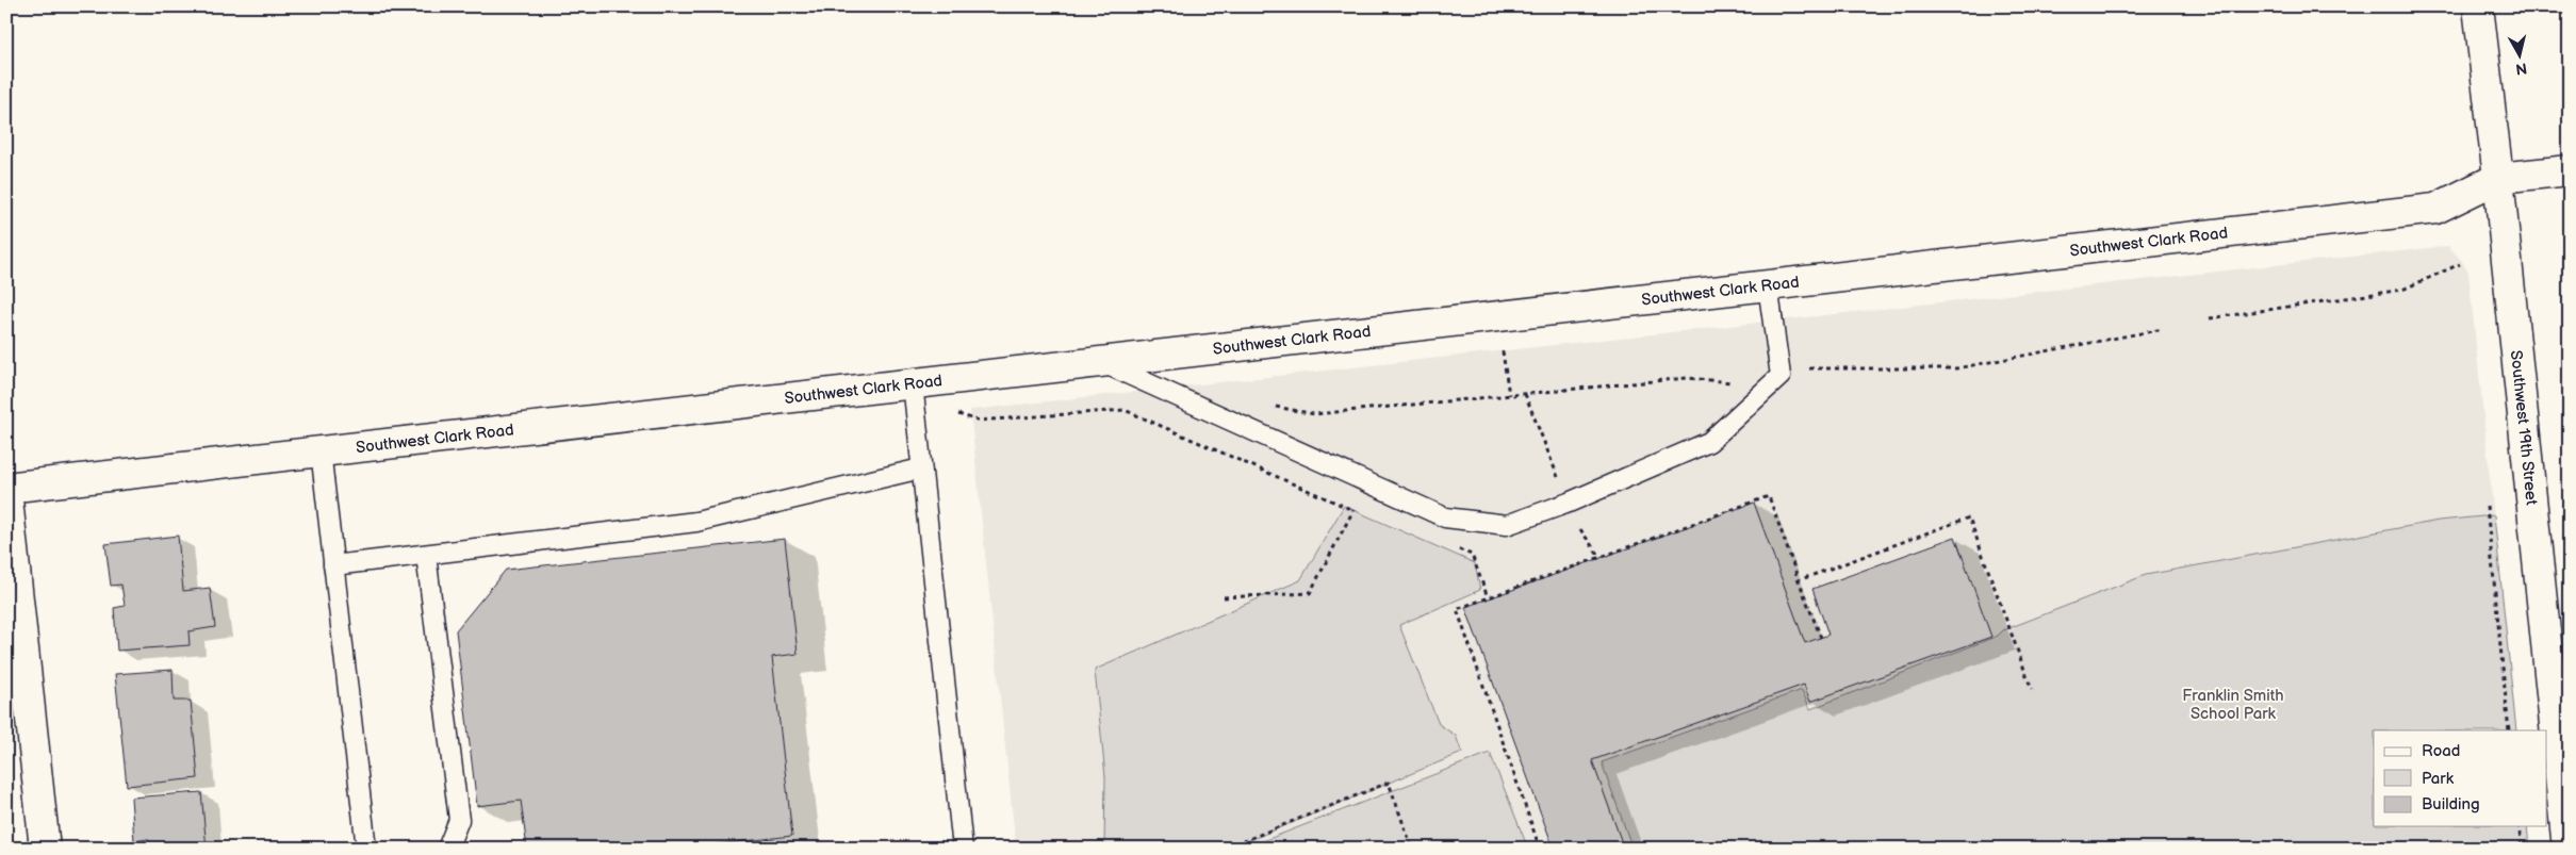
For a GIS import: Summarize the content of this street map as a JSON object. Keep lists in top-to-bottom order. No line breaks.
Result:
{"streets":{"street":["Southwest Clark Road","Southwest 19th Street"]},"crossings":[["Southwest Clark Road","Southwest 19th Street"]],"parks":["Franklin Smith School Park"],"legend":["Road","Park","Building"],"north":"bottom"}
